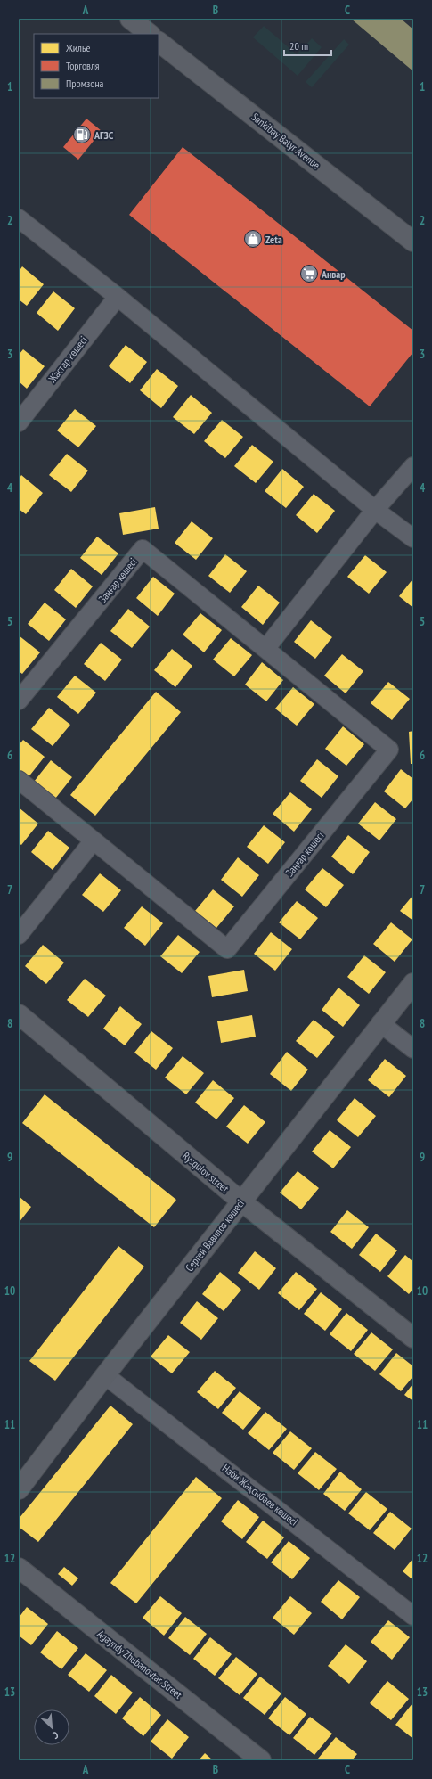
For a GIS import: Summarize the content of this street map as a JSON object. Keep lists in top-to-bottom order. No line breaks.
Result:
{"streets":{"street":["Sankibay Batyr Avenue","Жастар көшесі","Заңғар көшесі","Rysqulov street","Сергей Вавилов көшесі","Нәби Жақсыбаев көшесі","Agayndy Zhubanovtar Street"]},"crossings":[["Rysqulov street","Сергей Вавилов көшесі"],["Сергей Вавилов көшесі","Нәби Жақсыбаев көшесі"]],"places":{"fuel station":["АГЗС"],"shop":["Zeta"],"supermarket":["Анвар"]},"legend":["Жильё","Торговля","Промзона"],"scale_bar":"20 m","north":"bottom right","grid":{"columns":["A","B","C"],"rows":["1","2","3","4","5","6","7","8","9","10","11","12","13"]}}
